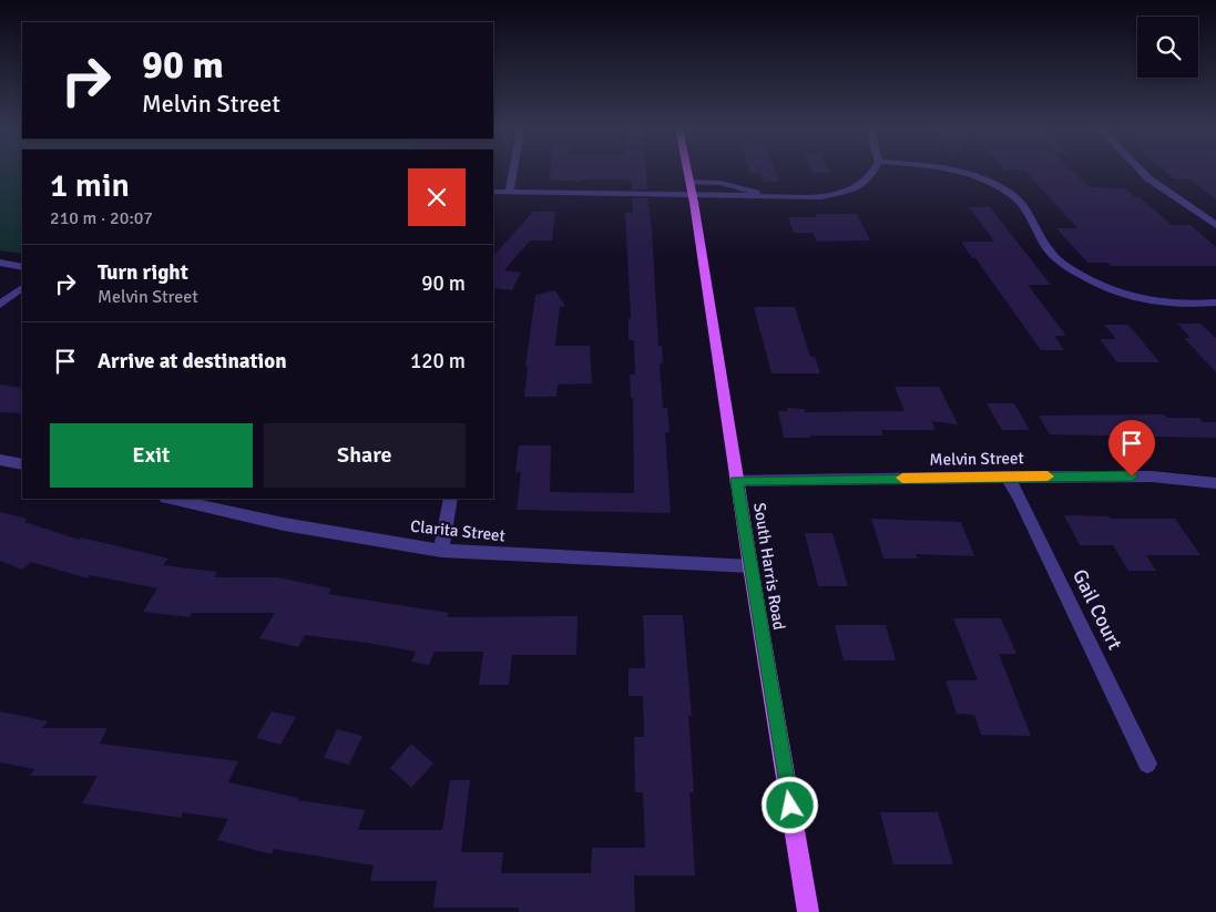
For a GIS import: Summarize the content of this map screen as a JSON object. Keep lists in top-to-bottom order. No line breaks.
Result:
{"streets":{"main road":["South Harris Road"],"street":["Melvin Street","Clarita Street","Gail Court"]},"crossings":[["Melvin Street","South Harris Road"],["Melvin Street","Gail Court"],["Clarita Street","South Harris Road"]],"page":{"turn":["90 m","Melvin Street"],"heading":["1 min","210 m · 20:07"],"list":[{"name":"Turn right","note":"Melvin Street","value":"90 m"},{"name":"Arrive at destination","value":"120 m"}],"buttons":["Exit","Share"]}}
